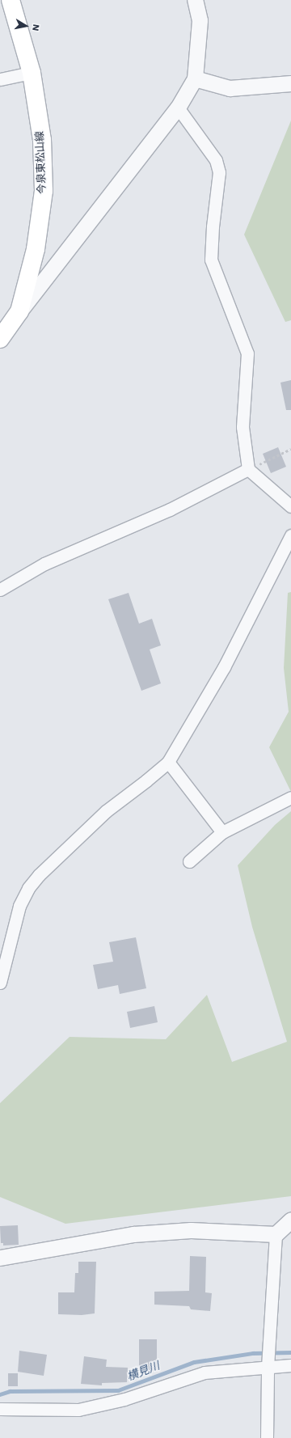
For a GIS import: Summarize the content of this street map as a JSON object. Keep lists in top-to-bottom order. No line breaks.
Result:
{"streets":{"main road":["今泉東松山線"]},"water":["横見川"],"north":"right"}
